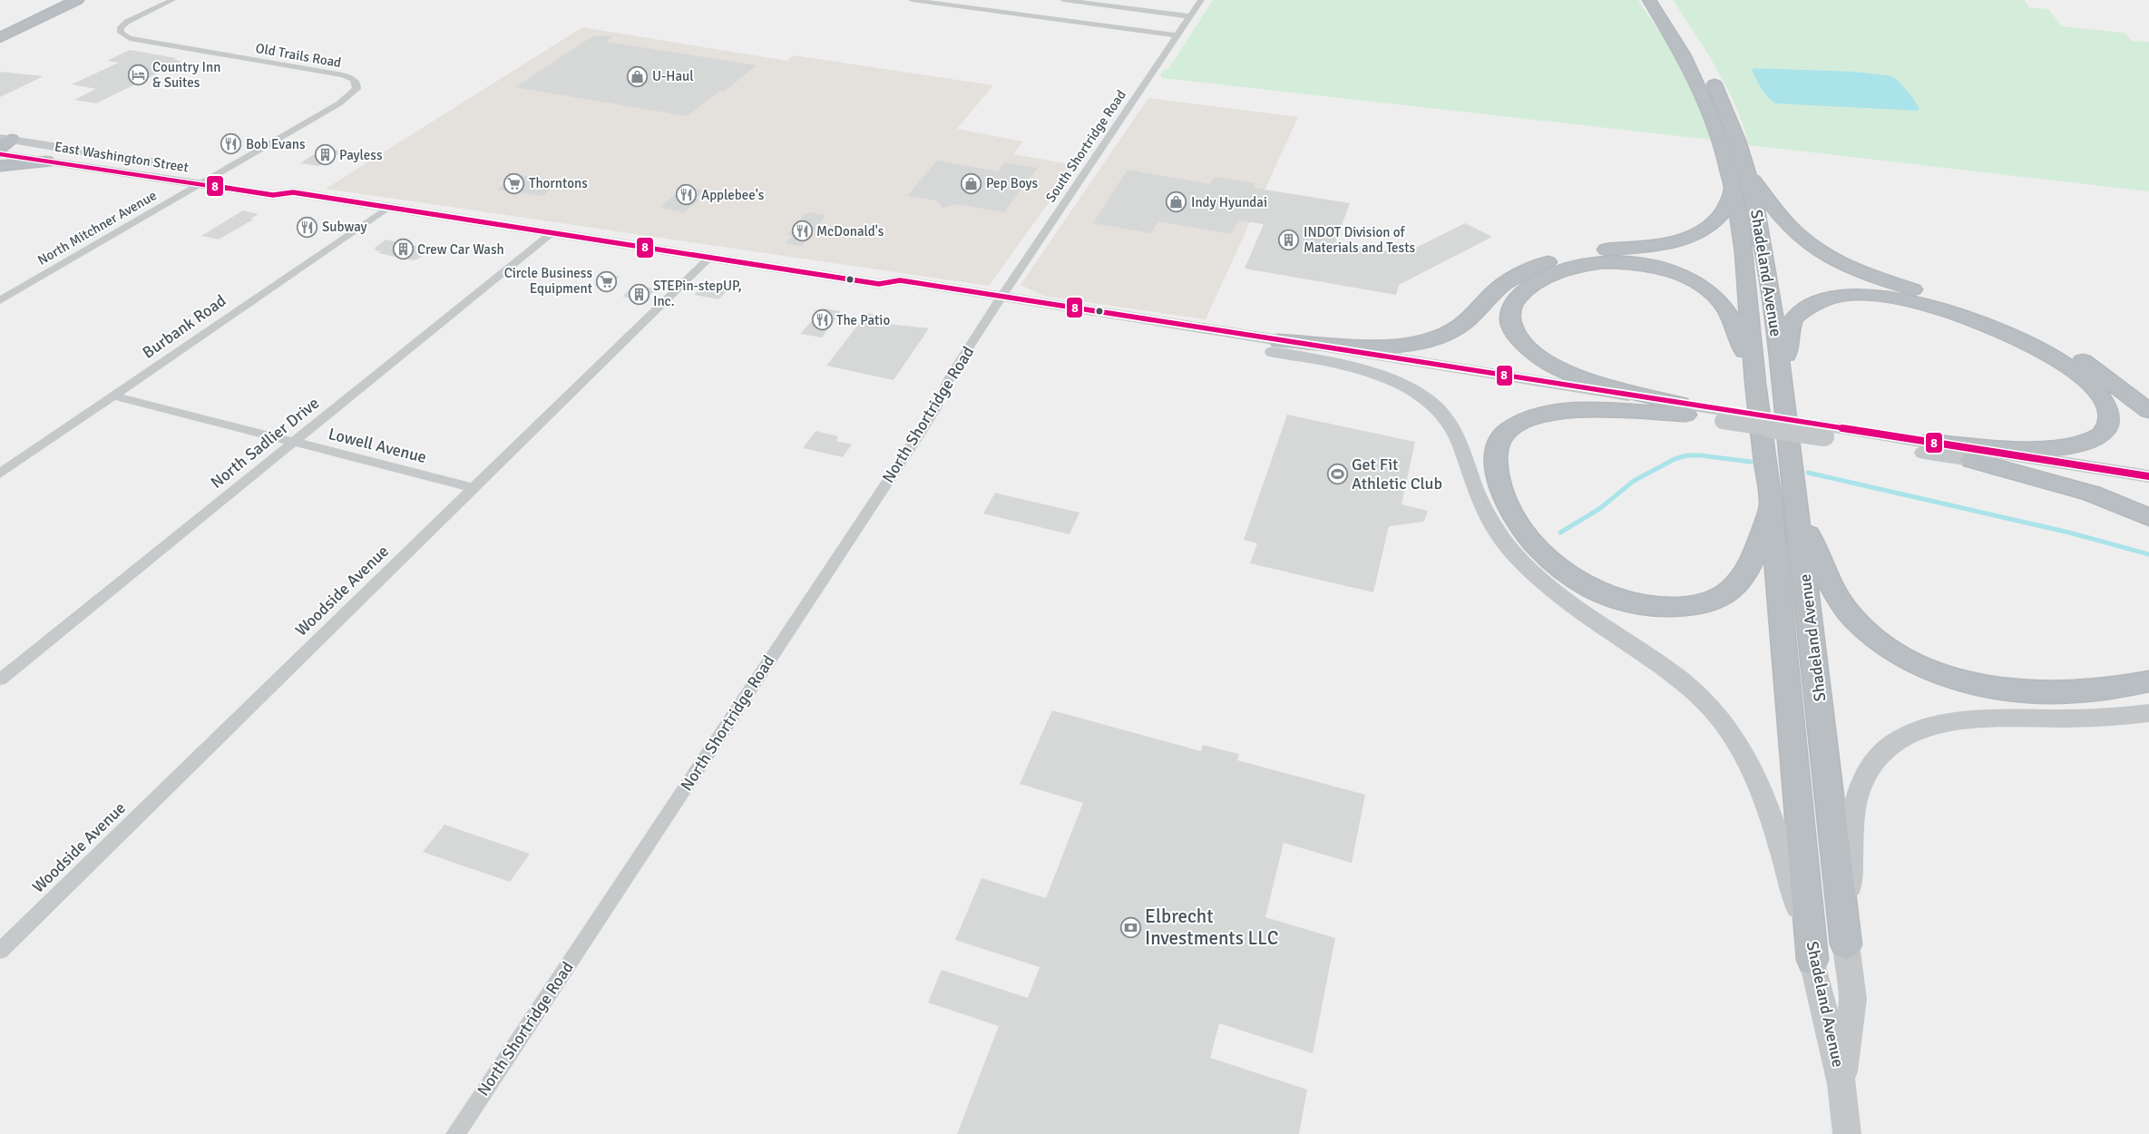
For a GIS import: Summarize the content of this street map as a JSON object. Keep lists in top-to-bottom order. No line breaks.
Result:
{"streets":{"highway":["Shadeland Avenue"],"main road":["East Washington Street"],"street":["Old Trails Road","South Shortridge Road","North Mitchner Avenue","Burbank Road","North Shortridge Road","North Sadlier Drive","Lowell Avenue","Woodside Avenue"]},"crossings":[["Old Trails Road","East Washington Street"],["Old Trails Road","North Mitchner Avenue"],["South Shortridge Road","East Washington Street"],["South Shortridge Road","North Shortridge Road"],["East Washington Street","North Mitchner Avenue"],["East Washington Street","Burbank Road"],["East Washington Street","North Shortridge Road"],["East Washington Street","North Sadlier Drive"],["East Washington Street","Woodside Avenue"],["Burbank Road","Lowell Avenue"],["North Sadlier Drive","Lowell Avenue"],["Lowell Avenue","Woodside Avenue"]],"places":{"hotel":["Country Inn & Suites"],"shop":["U-Haul","Pep Boys","Indy Hyundai"],"restaurant":["Bob Evans","Applebee's","Subway","McDonald's","The Patio"],"building":["Payless","INDOT Division of Materials and Tests","Crew Car Wash","STEPin-stepUP, Inc."],"supermarket":["Thorntons","Circle Business Equipment"],"sports":["Get Fit Athletic Club"],"bank":["Elbrecht Investments LLC"]},"lines":["transit line 8"]}
